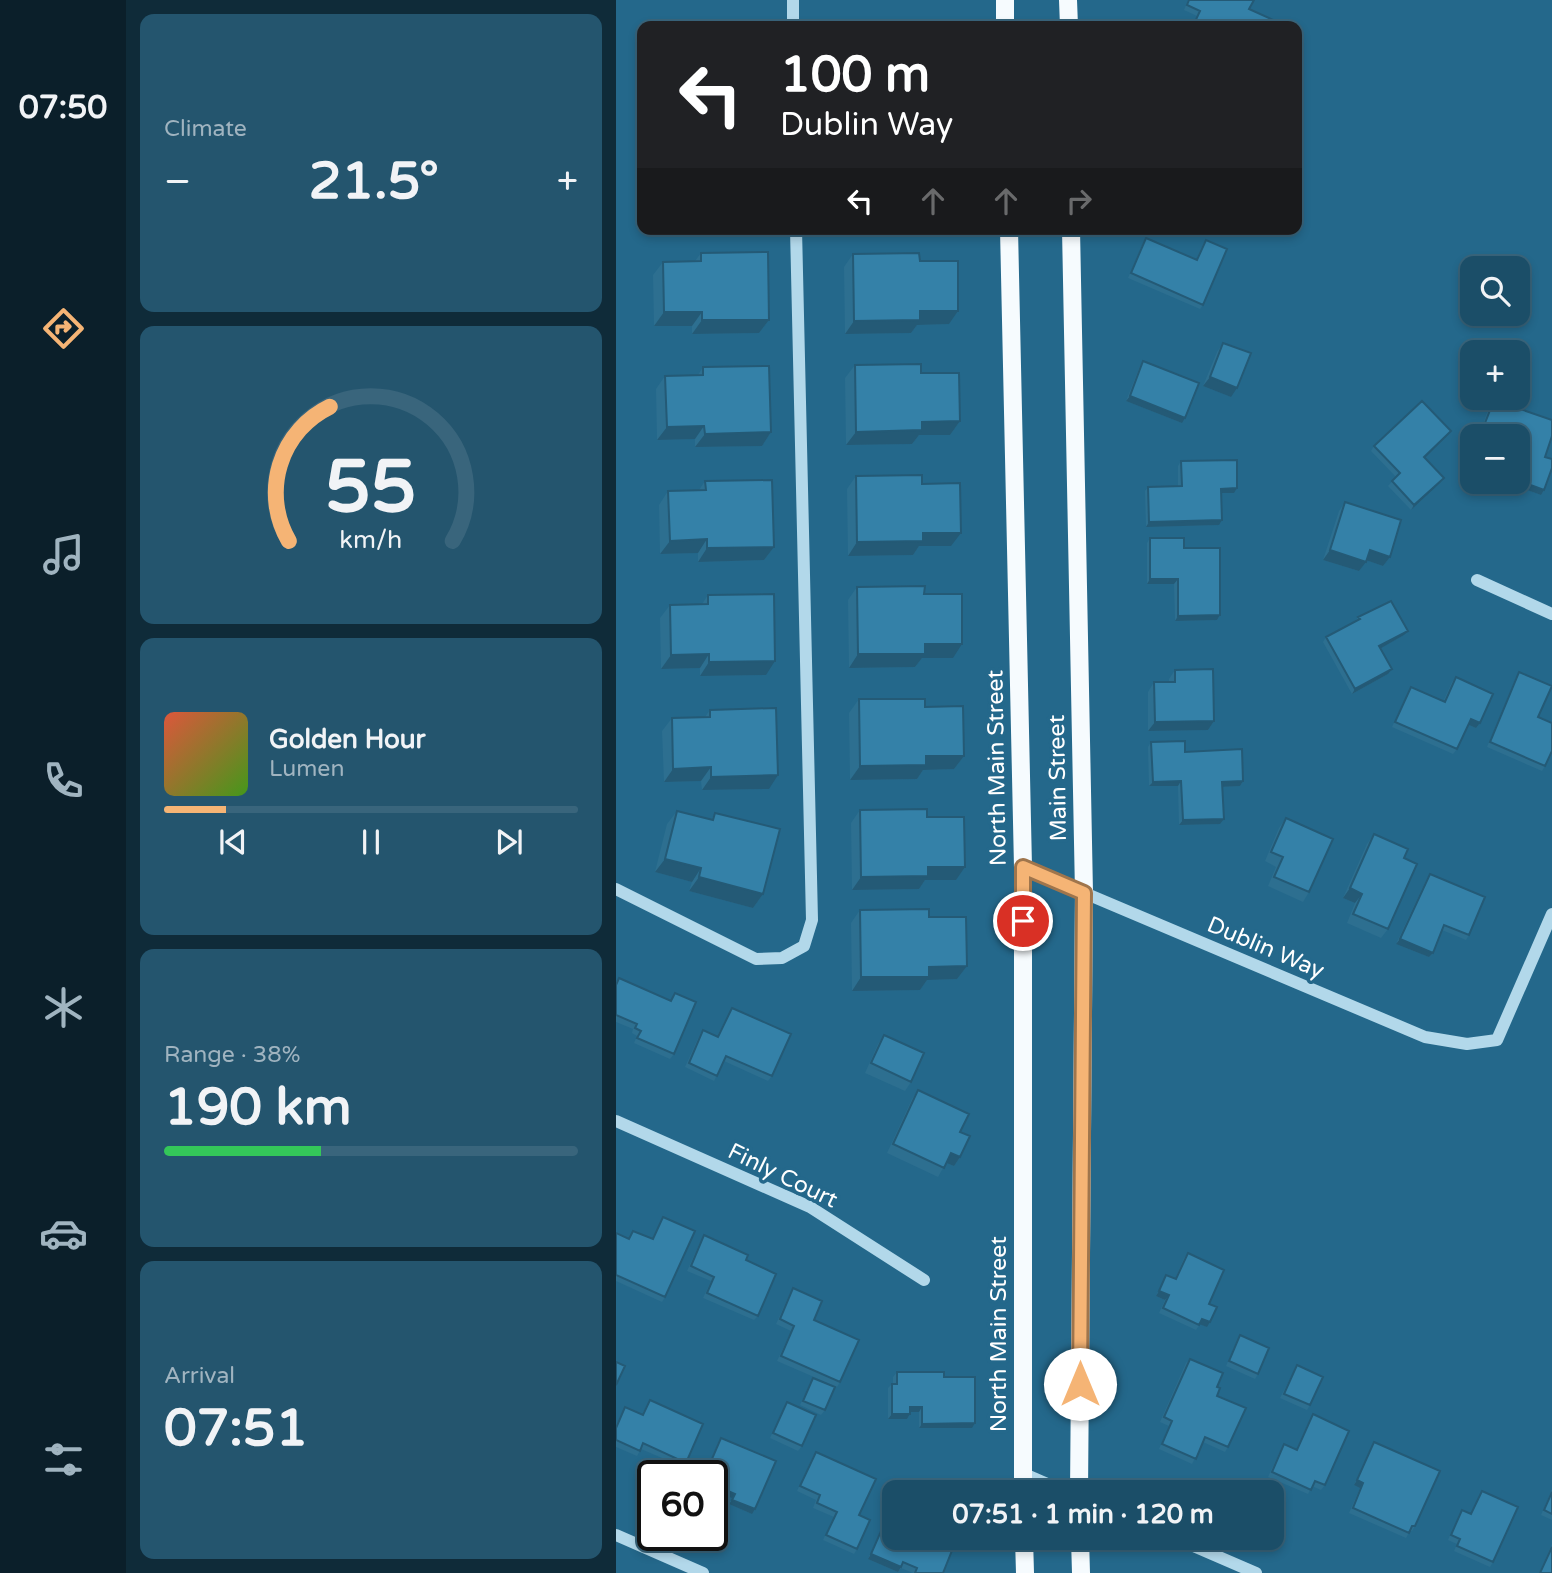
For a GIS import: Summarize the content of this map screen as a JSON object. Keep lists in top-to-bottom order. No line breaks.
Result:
{"streets":{"main road":["North Main Street","Main Street"],"street":["Dublin Way","Finly Court"]},"crossings":[["North Main Street","Dublin Way"],["Main Street","Dublin Way"]],"page":{"tabs":"07:50","tile":["Climate",["Range · 38%","190 km"],["Arrival","07:51"]],"turn":["100 m","Dublin Way"],"heat":["−","21.5°","+"],"map_buttons":["+","−"],"song":["Golden Hour","Lumen"],"limit":"60","trip":"07:51 · 1 min · 120 m","gauge":["55","km/h"]}}
